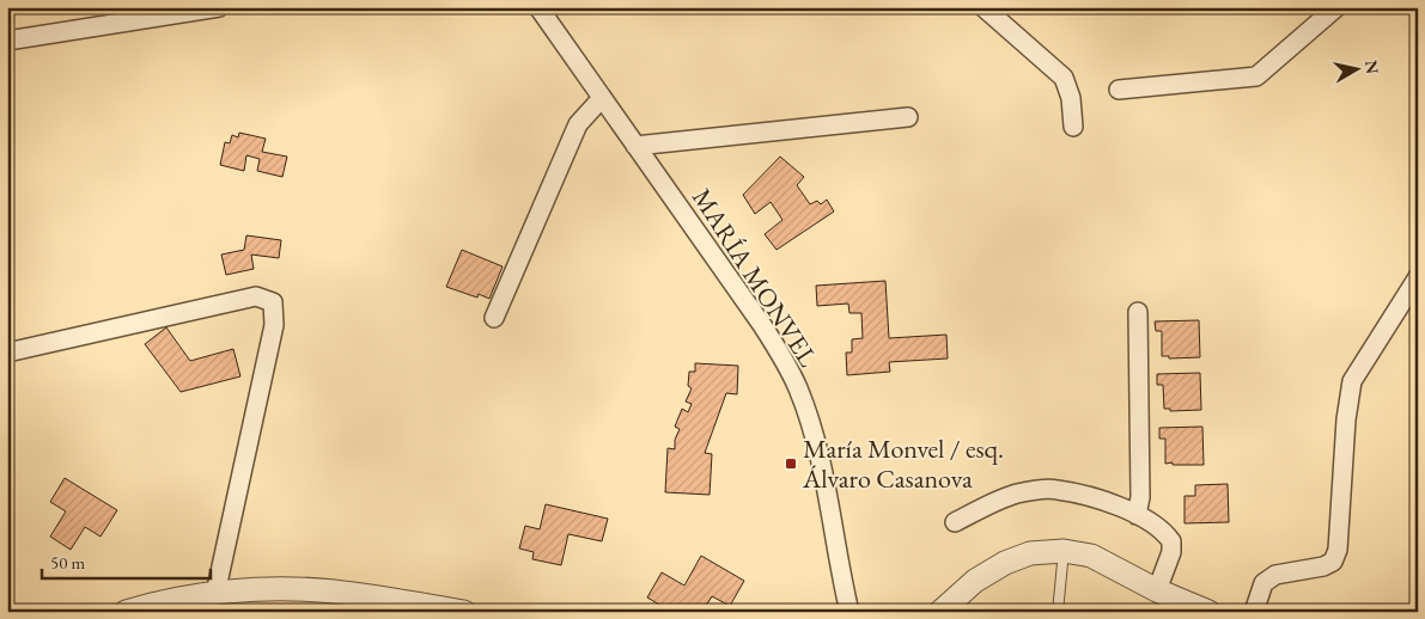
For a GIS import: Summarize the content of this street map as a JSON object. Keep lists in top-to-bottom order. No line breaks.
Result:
{"streets":{"street":["MARÍA MONVEL"]},"places":{"transit":["María Monvel / esq. Álvaro Casanova"]},"scale_bar":"50 m","north":"right"}
